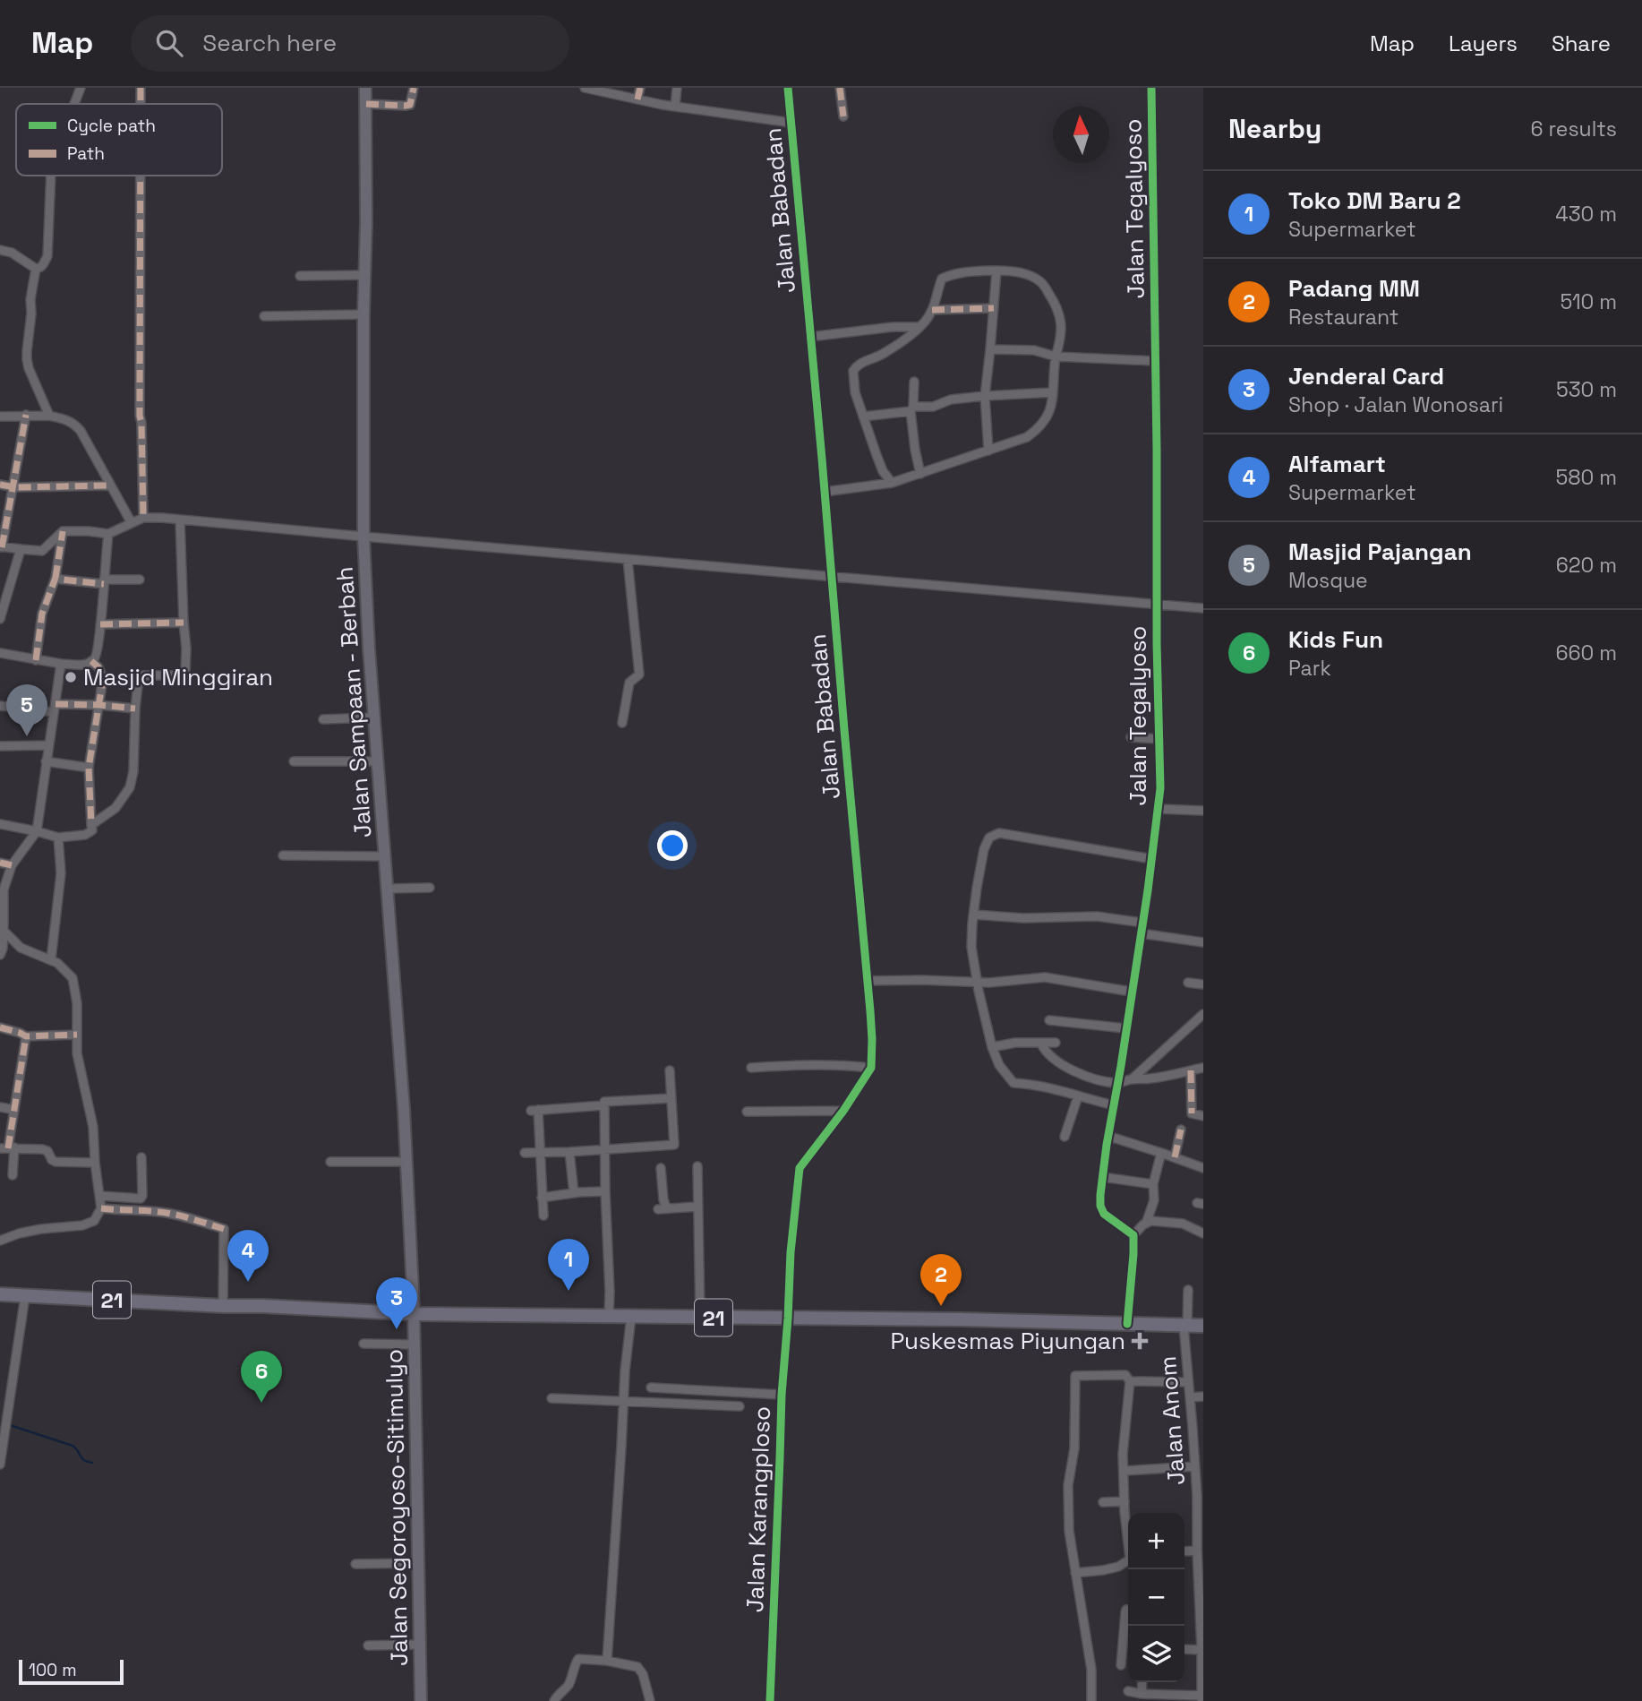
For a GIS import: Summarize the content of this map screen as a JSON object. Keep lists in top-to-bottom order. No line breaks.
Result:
{"streets":{"highway":["21"],"main road":["Jalan Sampaan - Berbah","Jalan Segoroyoso-Sitimulyo"],"street":["Jalan Tegalyoso","Jalan Babadan","Jalan Anom","Jalan Karangploso"]},"crossings":[["Jalan Sampaan - Berbah","21"],["Jalan Sampaan - Berbah","Jalan Segoroyoso-Sitimulyo"],["21","Jalan Anom"],["21","Jalan Segoroyoso-Sitimulyo"],["21","Jalan Karangploso"]],"places":{"other":["Masjid Minggiran"],"health":["Puskesmas Piyungan"]},"legend":["Cycle path","Path"],"scale_bar":"100 m","north":"top","page":{"header":"Map","search":"Search here","nav":["Map","Layers","Share"],"heading":["Nearby","6 results"],"list":[{"mark":"1","name":"Toko DM Baru 2","note":"Supermarket","value":"430 m"},{"mark":"2","name":"Padang MM","note":"Restaurant","value":"510 m"},{"mark":"3","name":"Jenderal Card","note":"Shop · Jalan Wonosari","value":"530 m"},{"mark":"4","name":"Alfamart","note":"Supermarket","value":"580 m"},{"mark":"5","name":"Masjid Pajangan","note":"Mosque","value":"620 m"},{"mark":"6","name":"Kids Fun","note":"Park","value":"660 m"}],"pins":["5","4","1","2","3","6"],"map_buttons":["+","−"],"scale":"100 m"}}
